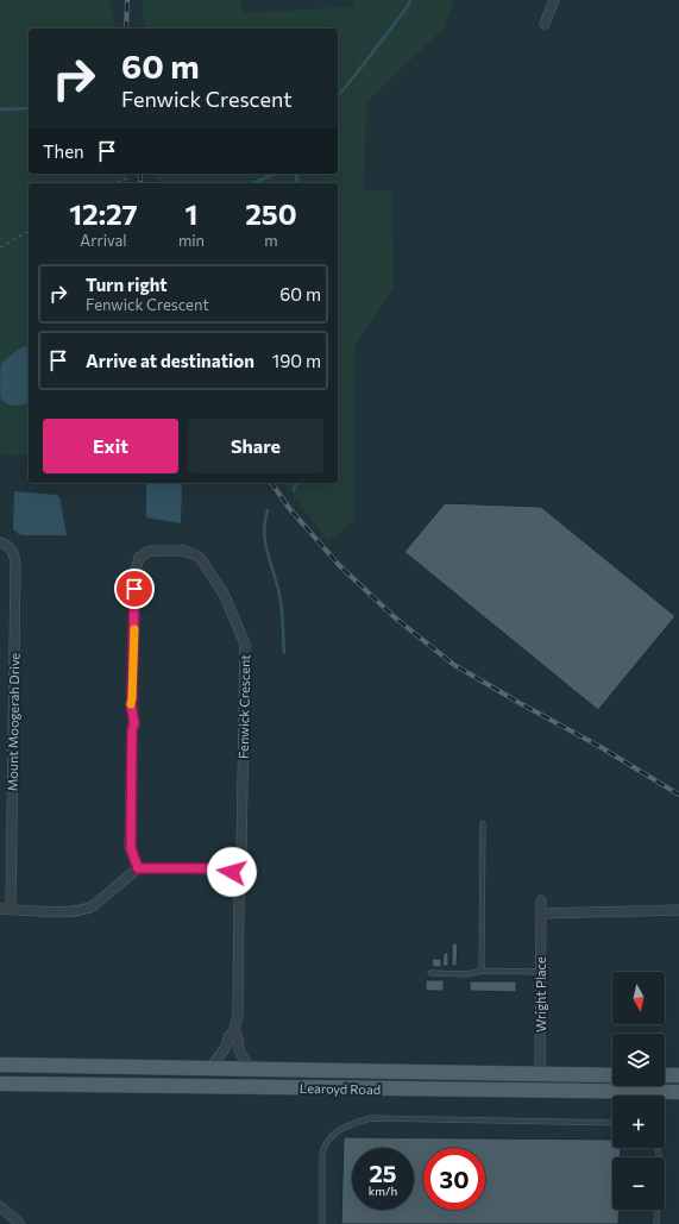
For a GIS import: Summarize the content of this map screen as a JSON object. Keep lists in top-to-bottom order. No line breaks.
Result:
{"streets":{"main road":["Learoyd Road"],"street":["Fenwick Crescent","Mount Moogerah Drive","Wright Place"]},"crossings":[["Wright Place","Learoyd Road"]],"north":"bottom","page":{"turn":["60 m","Fenwick Crescent"],"then":"Then","eta":["12:27","Arrival","1","min","250","m"],"list":[{"name":"Turn right","note":"Fenwick Crescent","value":"60 m"},{"name":"Arrive at destination","value":"190 m"}],"buttons":["Exit","Share"],"map_buttons":["+","−"],"speed":"25 km/h","limit":"30"}}
